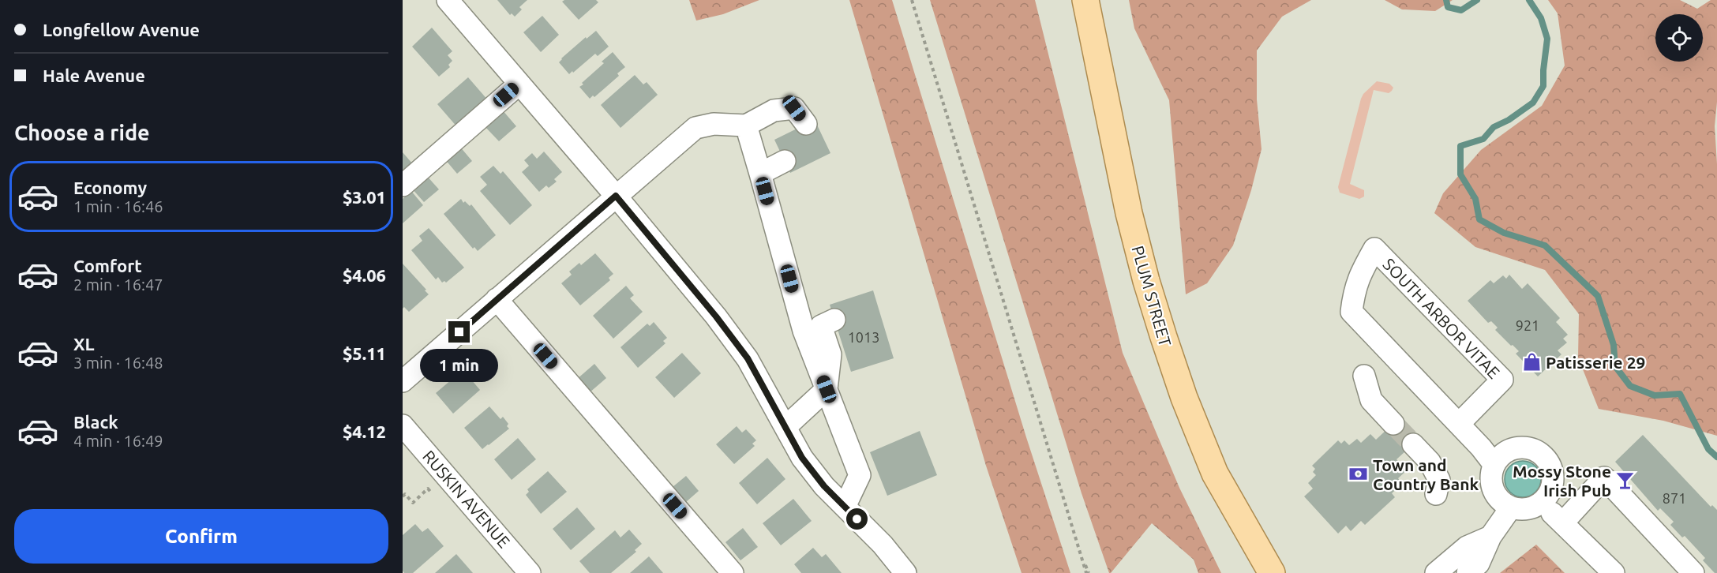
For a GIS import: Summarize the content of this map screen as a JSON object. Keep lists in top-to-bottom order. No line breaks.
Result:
{"streets":{"main road":["PLUM STREET"],"street":["SOUTH ARBOR VITAE","RUSKIN AVENUE"]},"places":{"shop":["Patisserie 29"],"bank":["Town and Country Bank"],"bar":["Mossy Stone Irish Pub"]},"house_numbers":["921","1013","871"],"page":{"banner":["Longfellow Avenue","Hale Avenue"],"heading":"Choose a ride","list":[{"name":"Economy","note":"1 min · 16:46","value":"$3.01"},{"name":"Comfort","note":"2 min · 16:47","value":"$4.06"},{"name":"XL","note":"3 min · 16:48","value":"$5.11"},{"name":"Black","note":"4 min · 16:49","value":"$4.12"}],"bubble":"1 min","buttons":"Confirm"}}
